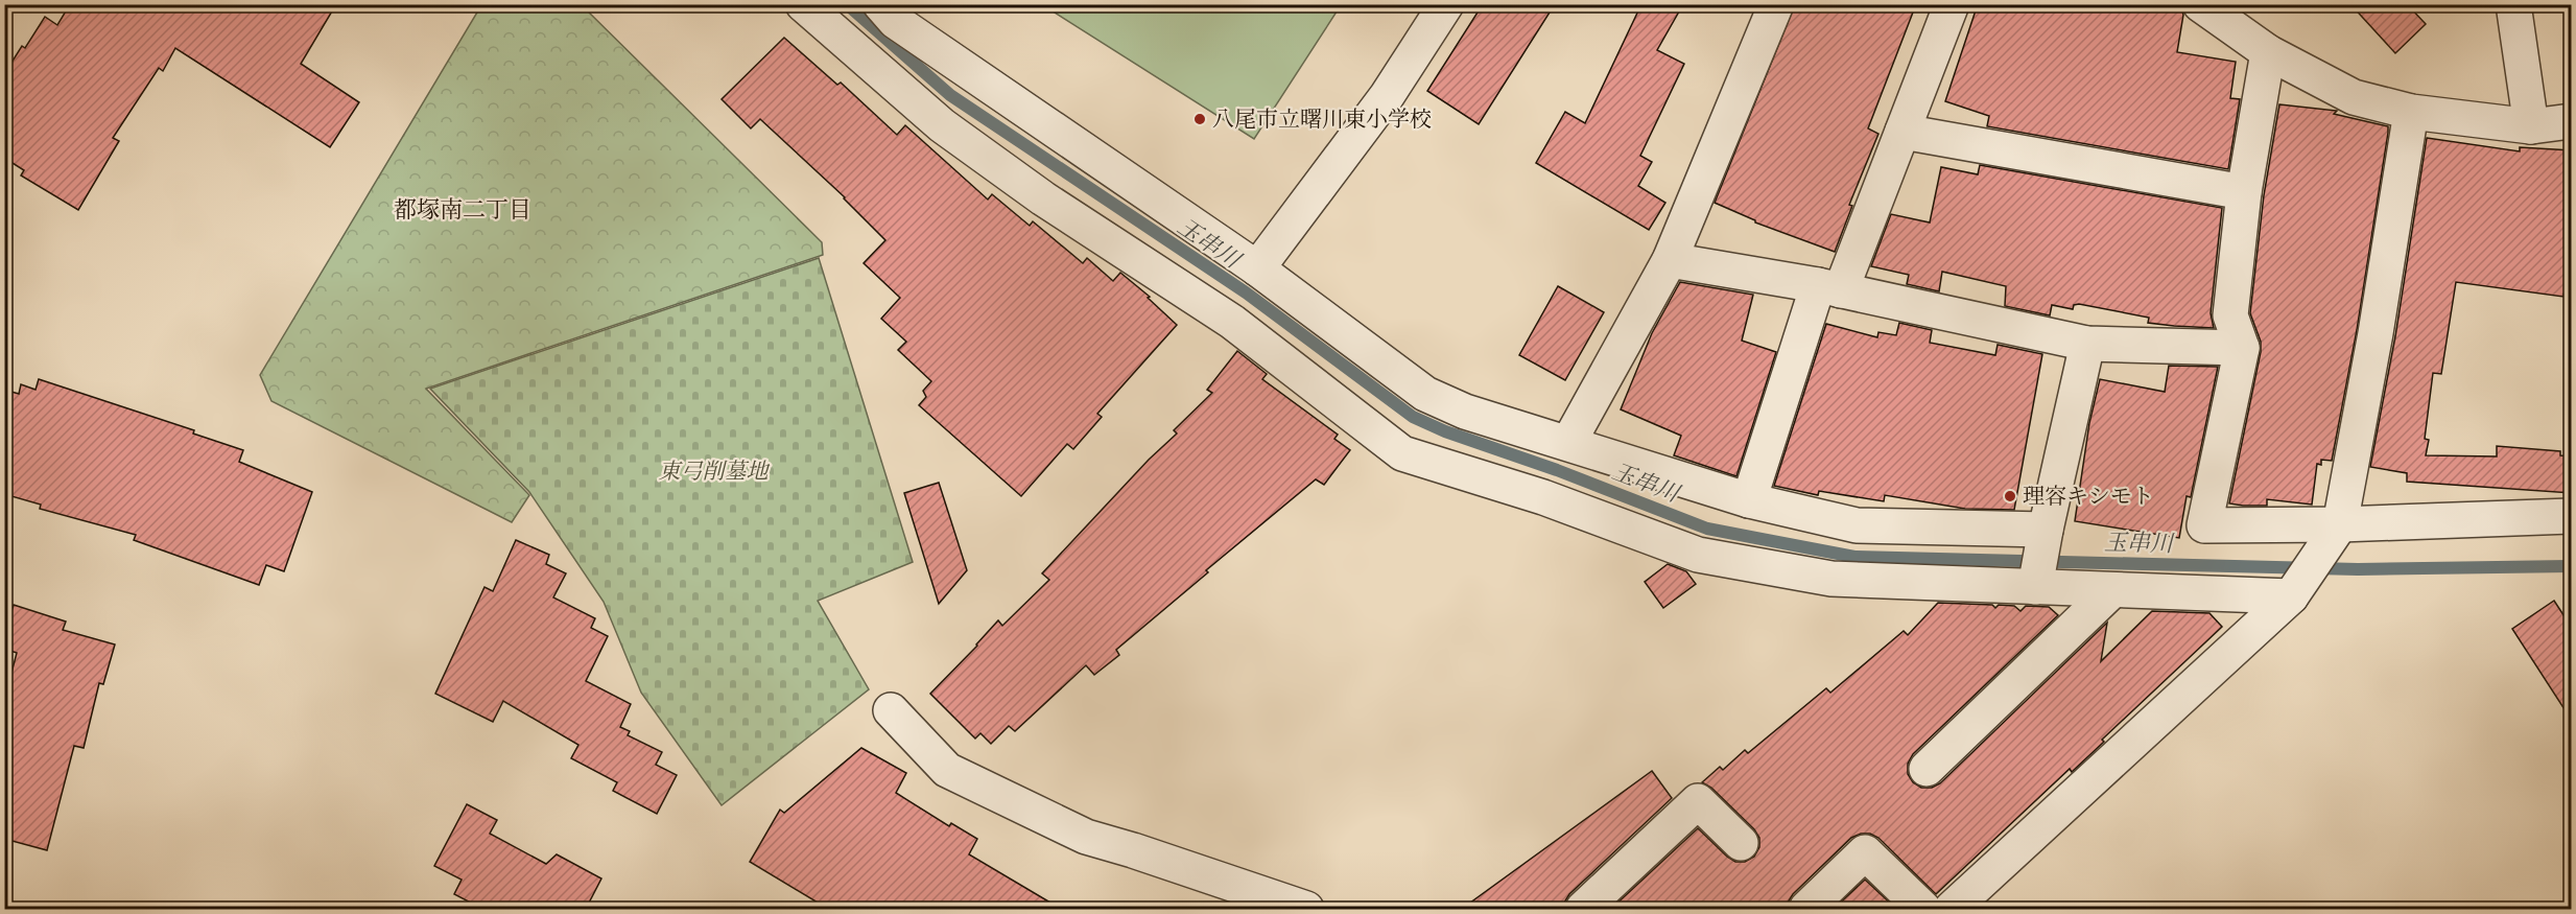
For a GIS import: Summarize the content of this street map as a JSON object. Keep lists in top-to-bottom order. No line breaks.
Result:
{"districts":["都塚南二丁目"],"water":["玉串川"],"parks":["東弓削墓地"],"places":["八尾市立曙川東小学校","理容キシモト"]}
